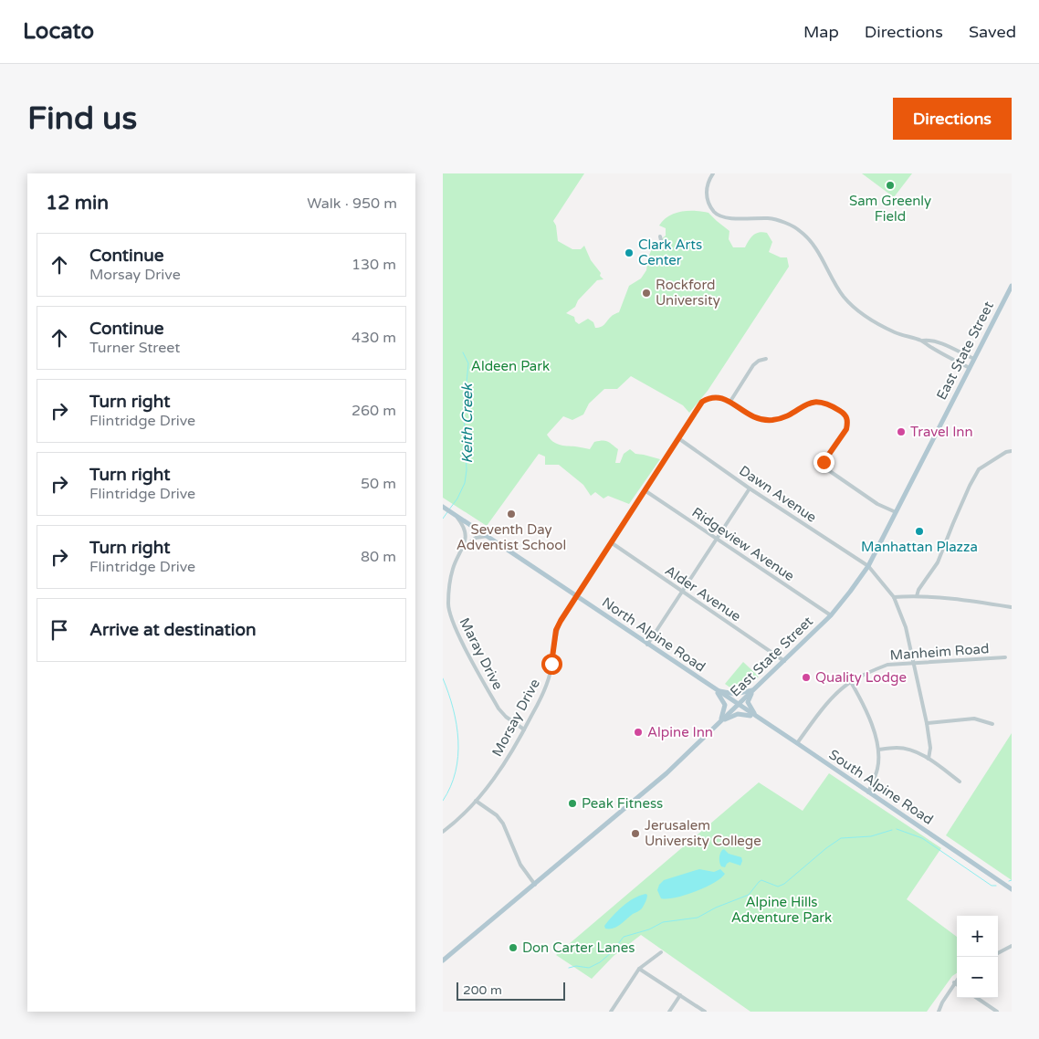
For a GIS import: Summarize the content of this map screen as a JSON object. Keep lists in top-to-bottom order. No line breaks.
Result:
{"streets":{"main road":["East State Street","North Alpine Road","South Alpine Road"],"street":["Dawn Avenue","Ridgeview Avenue","Alder Avenue","Manheim Road","Maray Drive","Morsay Drive"]},"crossings":[["East State Street","Dawn Avenue"],["East State Street","Ridgeview Avenue"],["East State Street","Alder Avenue"],["East State Street","North Alpine Road"],["East State Street","South Alpine Road"],["Dawn Avenue","Manheim Road"],["Dawn Avenue","Morsay Drive"],["Ridgeview Avenue","Morsay Drive"],["Alder Avenue","Morsay Drive"],["North Alpine Road","Maray Drive"],["North Alpine Road","Morsay Drive"],["North Alpine Road","South Alpine Road"],["Manheim Road","South Alpine Road"],["Maray Drive","Morsay Drive"]],"water":["Keith Creek"],"parks":["Aldeen Park","Alpine Hills Adventure Park"],"places":["Sam Greenly Field","Clark Arts Center","Rockford University","Travel Inn","Seventh Day Adventist School","Manhattan Plazza","Quality Lodge","Alpine Inn","Peak Fitness","Jerusalem University College","Don Carter Lanes"],"scale_bar":"200 m","page":{"header":"Locato","nav":["Map","Directions","Saved"],"buttons":"Directions","title":"Find us","heading":["12 min","Walk · 950 m"],"list":[["Continue","Morsay Drive","130 m"],["Continue","Turner Street","430 m"],["Turn right","Flintridge Drive","260 m"],["Turn right","Flintridge Drive","50 m"],["Turn right","Flintridge Drive","80 m"],"Arrive at destination"],"map_buttons":["+","−"],"scale":"200 m"}}
